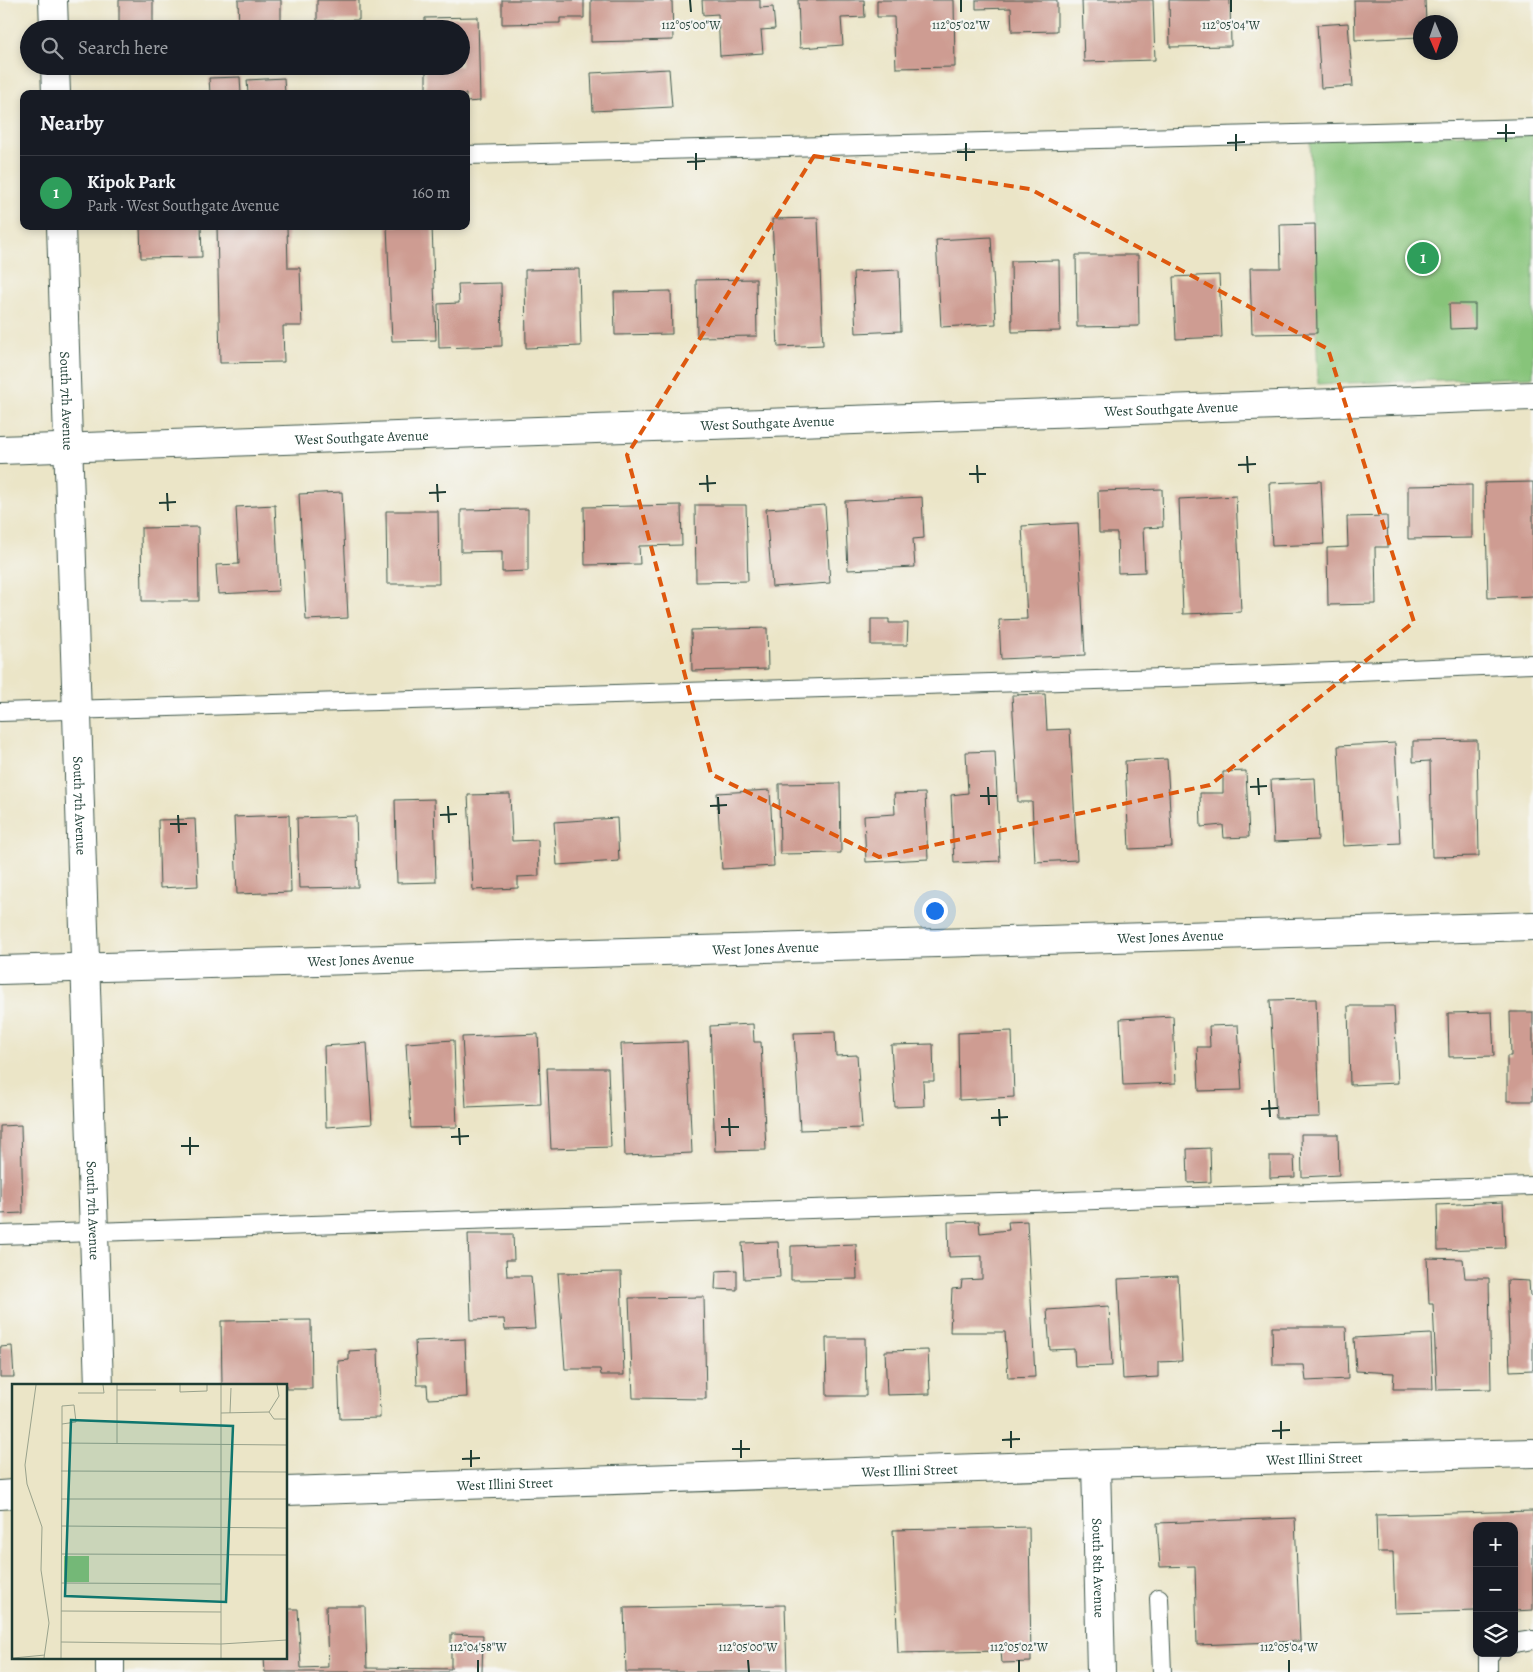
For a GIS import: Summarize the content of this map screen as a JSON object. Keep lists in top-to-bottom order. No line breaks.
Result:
{"streets":{"street":["South 7th Avenue","West Southgate Avenue","West Jones Avenue","West Illini Street","South 8th Avenue"]},"crossings":[["South 7th Avenue","West Southgate Avenue"],["South 7th Avenue","West Jones Avenue"],["West Illini Street","South 8th Avenue"]],"north":"bottom","page":{"search":"Search here","heading":"Nearby","list":[{"mark":"1","name":"Kipok Park","note":"Park · West Southgate Avenue","value":"160 m"}],"pins":"1","map_buttons":["+","−"]},"coordinates":["112°05'00\"W","112°05'02\"W","112°05'04\"W","112°04'58\"W"]}
